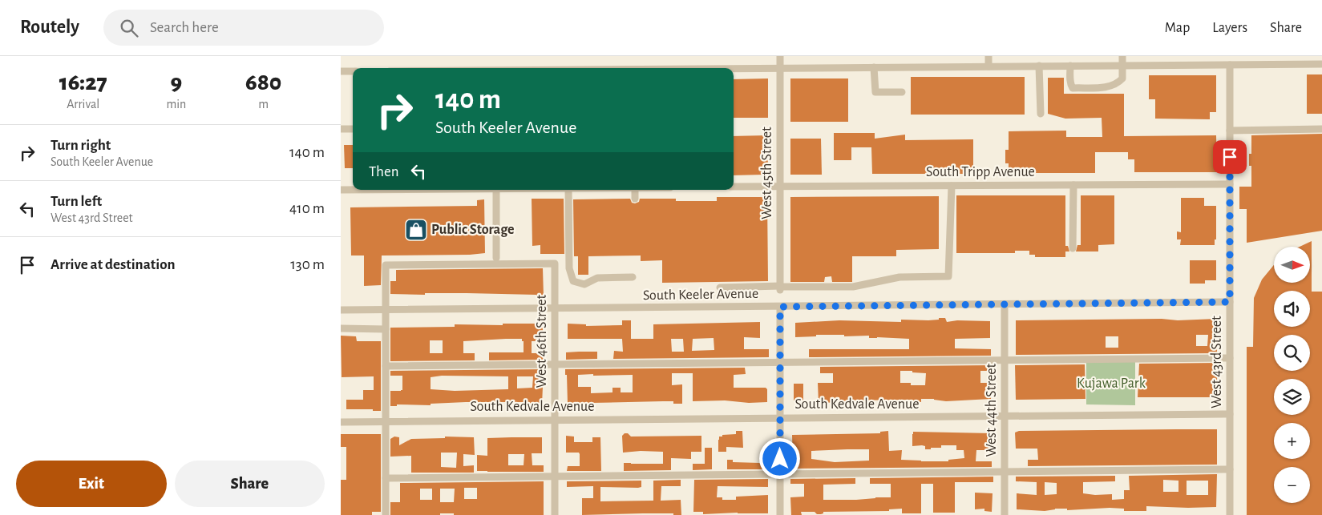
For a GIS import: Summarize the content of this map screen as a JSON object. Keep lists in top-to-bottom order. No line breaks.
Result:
{"streets":{"street":["South Tripp Avenue","West 45th Street","South Keeler Avenue","West 46th Street","West 43rd Street","South Kedvale Avenue","West 44th Street"]},"crossings":[["South Tripp Avenue","West 45th Street"],["South Tripp Avenue","West 43rd Street"],["South Keeler Avenue","West 46th Street"],["South Keeler Avenue","West 43rd Street"],["South Keeler Avenue","West 44th Street"],["West 46th Street","South Kedvale Avenue"],["West 43rd Street","South Kedvale Avenue"],["South Kedvale Avenue","West 44th Street"]],"parks":["Kujawa Park"],"places":{"shop":["Public Storage"]},"north":"right","page":{"header":"Routely","search":"Search here","nav":["Map","Layers","Share"],"eta":["16:27","Arrival","9","min","680","m"],"turn":["140 m","South Keeler Avenue"],"list":[{"name":"Turn right","note":"South Keeler Avenue","value":"140 m"},{"name":"Turn left","note":"West 43rd Street","value":"410 m"},{"name":"Arrive at destination","value":"130 m"}],"then":"Then","map_buttons":["+","−"],"buttons":["Exit","Share"]}}
